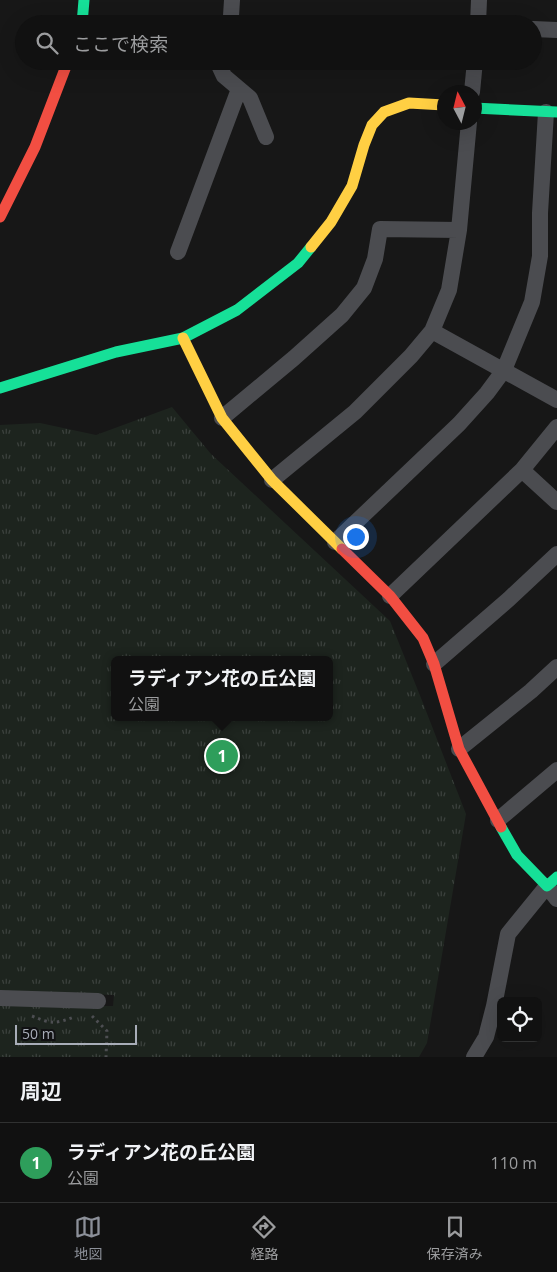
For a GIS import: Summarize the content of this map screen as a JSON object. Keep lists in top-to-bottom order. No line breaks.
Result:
{"scale_bar":"50 m","north":"top","page":{"search":"ここで検索","popup":["ラディアン花の丘公園","公園"],"pins":"1","scale":"50 m","heading":"周辺","list":[{"mark":"1","name":"ラディアン花の丘公園","note":"公園","value":"110 m"}],"nav":["地図","経路","保存済み"]}}
